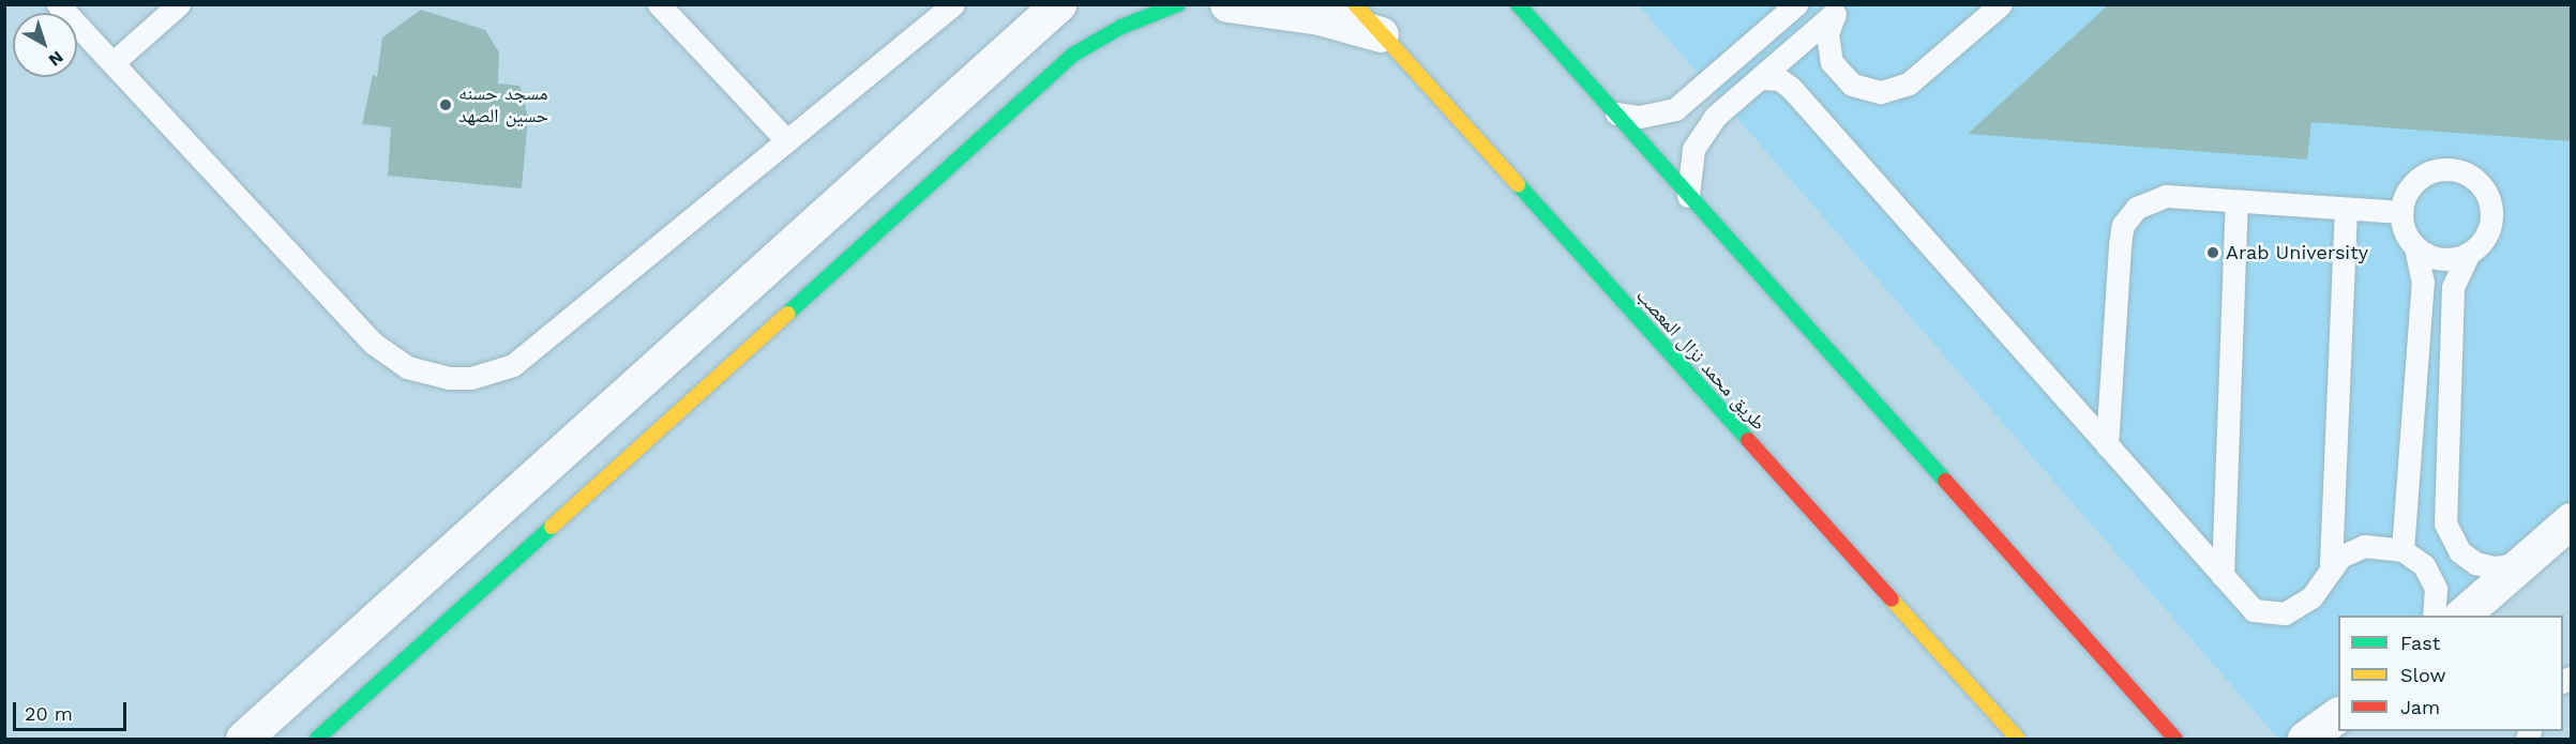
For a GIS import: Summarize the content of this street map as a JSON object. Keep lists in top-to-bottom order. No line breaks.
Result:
{"streets":{"street":["طريق محمد نزال المعصب"]},"places":["مسجد حسنه حسين الصهد","Arab University"],"legend":["Fast","Slow","Jam"],"scale_bar":"20 m","north":"bottom right"}
